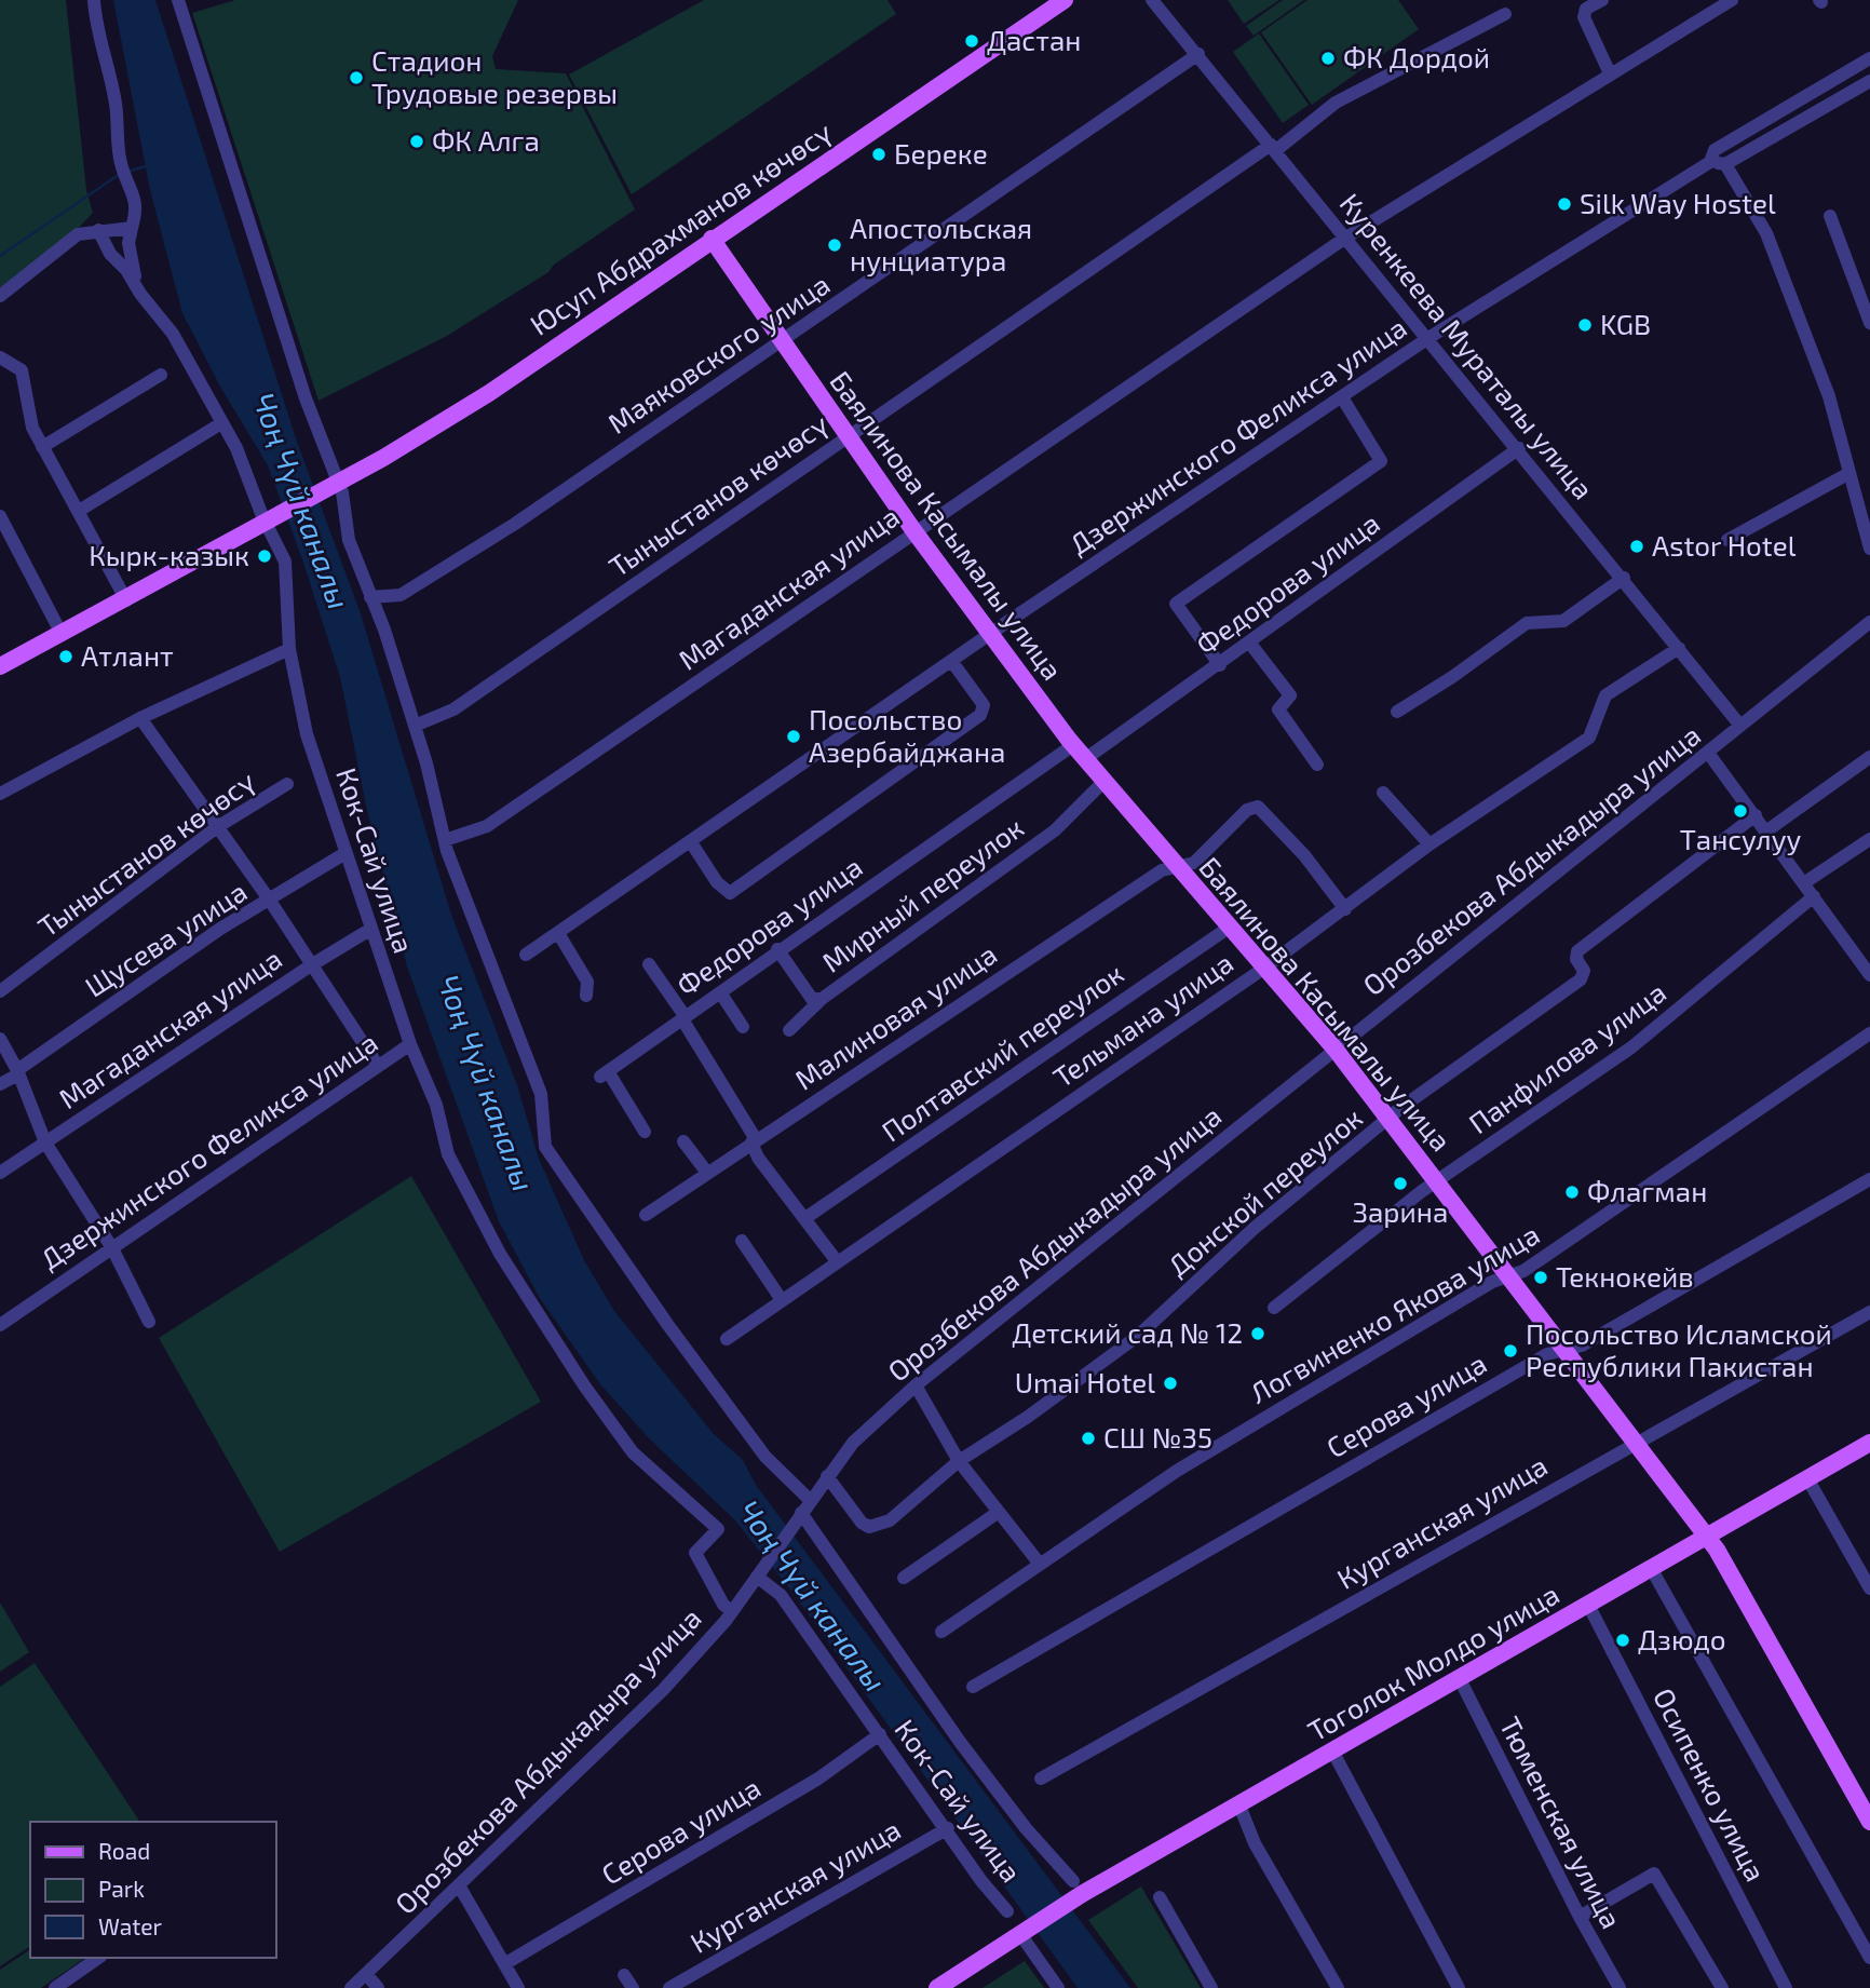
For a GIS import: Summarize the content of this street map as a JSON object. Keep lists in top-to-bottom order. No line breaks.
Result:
{"streets":{"main road":["Юсуп Абдрахманов көчөсү","Баялинова Касымалы улица","Тоголок Молдо улица"],"street":["Куренкеева Мураталы улица","Маяковского улица","Дзержинского Феликса улица","Тыныстанов көчөсү","Федорова улица","Магаданская улица","Кок-Сай улица","Орозбекова Абдыкадыра улица","Мирный переулок","Щусева улица","Малиновая улица","Тельмана улица","Полтавский переулок","Панфилова улица","Донской переулок","Логвиненко Якова улица","Серова улица","Курганская улица","Осипенко улица","Тюменская улица"]},"crossings":[["Юсуп Абдрахманов көчөсү","Баялинова Касымалы улица"],["Юсуп Абдрахманов көчөсү","Кок-Сай улица"],["Куренкеева Мураталы улица","Маяковского улица"],["Куренкеева Мураталы улица","Дзержинского Феликса улица"],["Куренкеева Мураталы улица","Тыныстанов көчөсү"],["Куренкеева Мураталы улица","Федорова улица"],["Куренкеева Мураталы улица","Магаданская улица"],["Куренкеева Мураталы улица","Орозбекова Абдыкадыра улица"],["Куренкеева Мураталы улица","Тельмана улица"],["Маяковского улица","Баялинова Касымалы улица"],["Дзержинского Феликса улица","Баялинова Касымалы улица"],["Дзержинского Феликса улица","Кок-Сай улица"],["Тыныстанов көчөсү","Баялинова Касымалы улица"],["Баялинова Касымалы улица","Федорова улица"],["Баялинова Касымалы улица","Магаданская улица"],["Баялинова Касымалы улица","Орозбекова Абдыкадыра улица"],["Баялинова Касымалы улица","Мирный переулок"],["Баялинова Касымалы улица","Малиновая улица"],["Баялинова Касымалы улица","Тельмана улица"],["Баялинова Касымалы улица","Полтавский переулок"],["Баялинова Касымалы улица","Панфилова улица"],["Баялинова Касымалы улица","Донской переулок"],["Баялинова Касымалы улица","Логвиненко Якова улица"],["Баялинова Касымалы улица","Серова улица"],["Баялинова Касымалы улица","Курганская улица"],["Баялинова Касымалы улица","Тоголок Молдо улица"],["Федорова улица","Мирный переулок"],["Федорова улица","Малиновая улица"],["Федорова улица","Тельмана улица"],["Федорова улица","Полтавский переулок"],["Магаданская улица","Кок-Сай улица"],["Кок-Сай улица","Орозбекова Абдыкадыра улица"],["Кок-Сай улица","Щусева улица"],["Кок-Сай улица","Серова улица"],["Кок-Сай улица","Курганская улица"],["Орозбекова Абдыкадыра улица","Донской переулок"],["Малиновая улица","Тельмана улица"],["Тоголок Молдо улица","Осипенко улица"],["Тоголок Молдо улица","Тюменская улица"]],"water":["Чоң Чүй каналы"],"places":["Дастан","ФК Дордой","Стадион Трудовые резервы","ФК Алга","Береке","Silk Way Hostel","Апостольская нунциатура","KGB","Astor Hotel","Кырк-казык","Атлант","Посольство Азербайджана","Тансулуу","Зарина","Флагман","Текнокейв","Детский сад № 12","Посольство Исламской Республики Пакистан","Umai Hotel","СШ №35","Дзюдо"],"legend":["Road","Park","Water"]}
